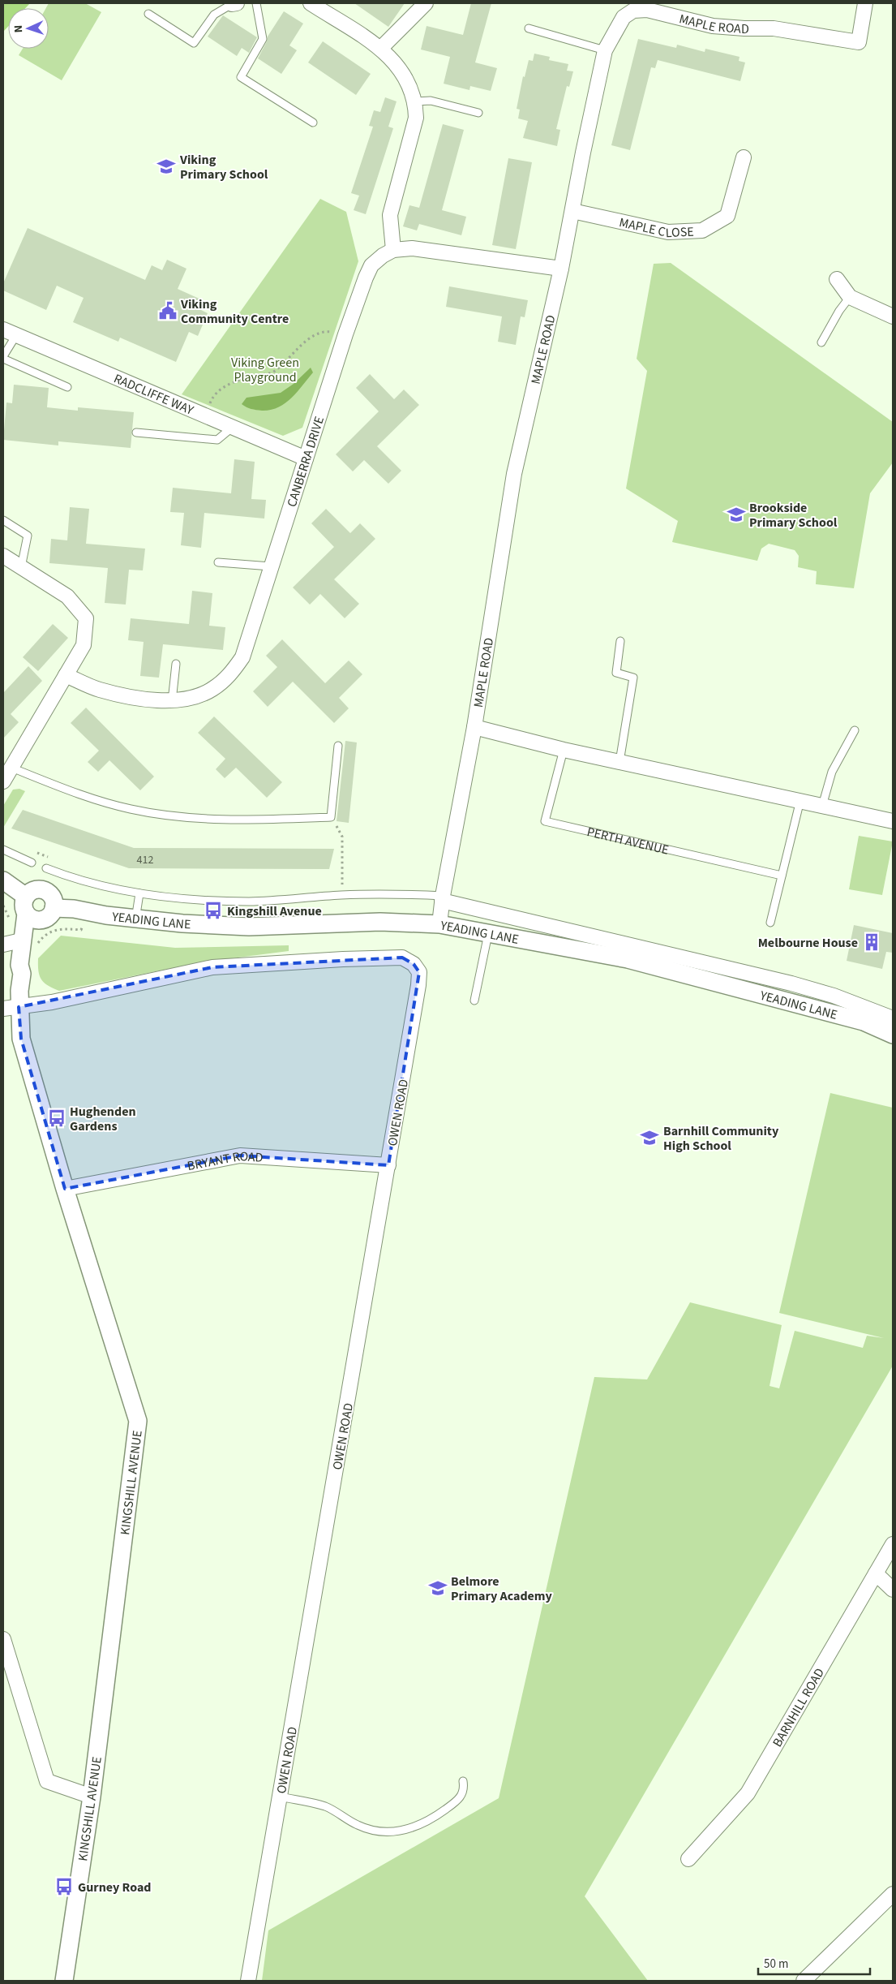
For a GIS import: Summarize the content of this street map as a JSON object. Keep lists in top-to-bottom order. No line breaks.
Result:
{"streets":{"street":["MAPLE ROAD","MAPLE CLOSE","RADCLIFFE WAY","CANBERRA DRIVE","YEADING LANE","OWEN ROAD","BRYANT ROAD","KINGSHILL AVENUE","BARNHILL ROAD"],"lane":["PERTH AVENUE"]},"crossings":[["MAPLE ROAD","MAPLE CLOSE"],["MAPLE ROAD","YEADING LANE"],["RADCLIFFE WAY","CANBERRA DRIVE"],["YEADING LANE","KINGSHILL AVENUE"],["OWEN ROAD","BRYANT ROAD"],["OWEN ROAD","KINGSHILL AVENUE"],["BRYANT ROAD","KINGSHILL AVENUE"]],"parks":["Viking Green Playground"],"places":{"school or university":["Viking Primary School","Brookside Primary School","Barnhill Community High School","Belmore Primary Academy"],"public building":["Viking Community Centre"],"bus stop":["Kingshill Avenue","Hughenden Gardens","Gurney Road"],"building":["Melbourne House"]},"house_numbers":["412"],"scale_bar":"50 m","north":"left"}
